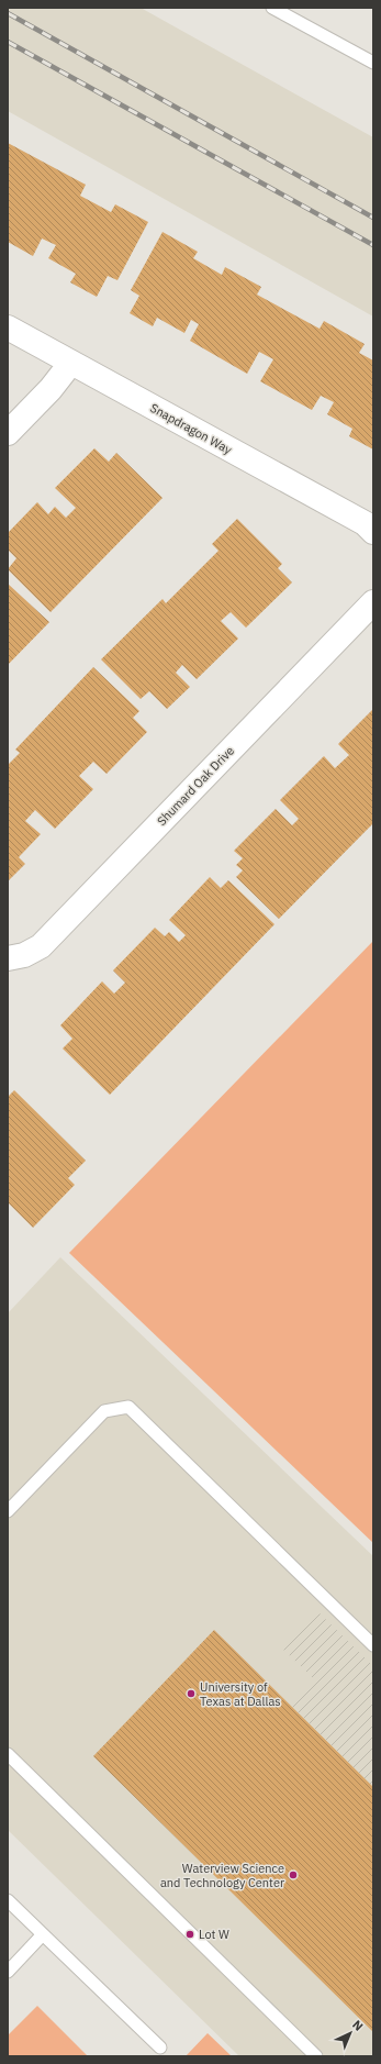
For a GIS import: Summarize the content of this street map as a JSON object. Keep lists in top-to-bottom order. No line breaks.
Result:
{"streets":{"street":["Snapdragon Way","Shumard Oak Drive"]},"places":["University of Texas at Dallas","Waterview Science and Technology Center","Lot W"],"north":"top right"}
